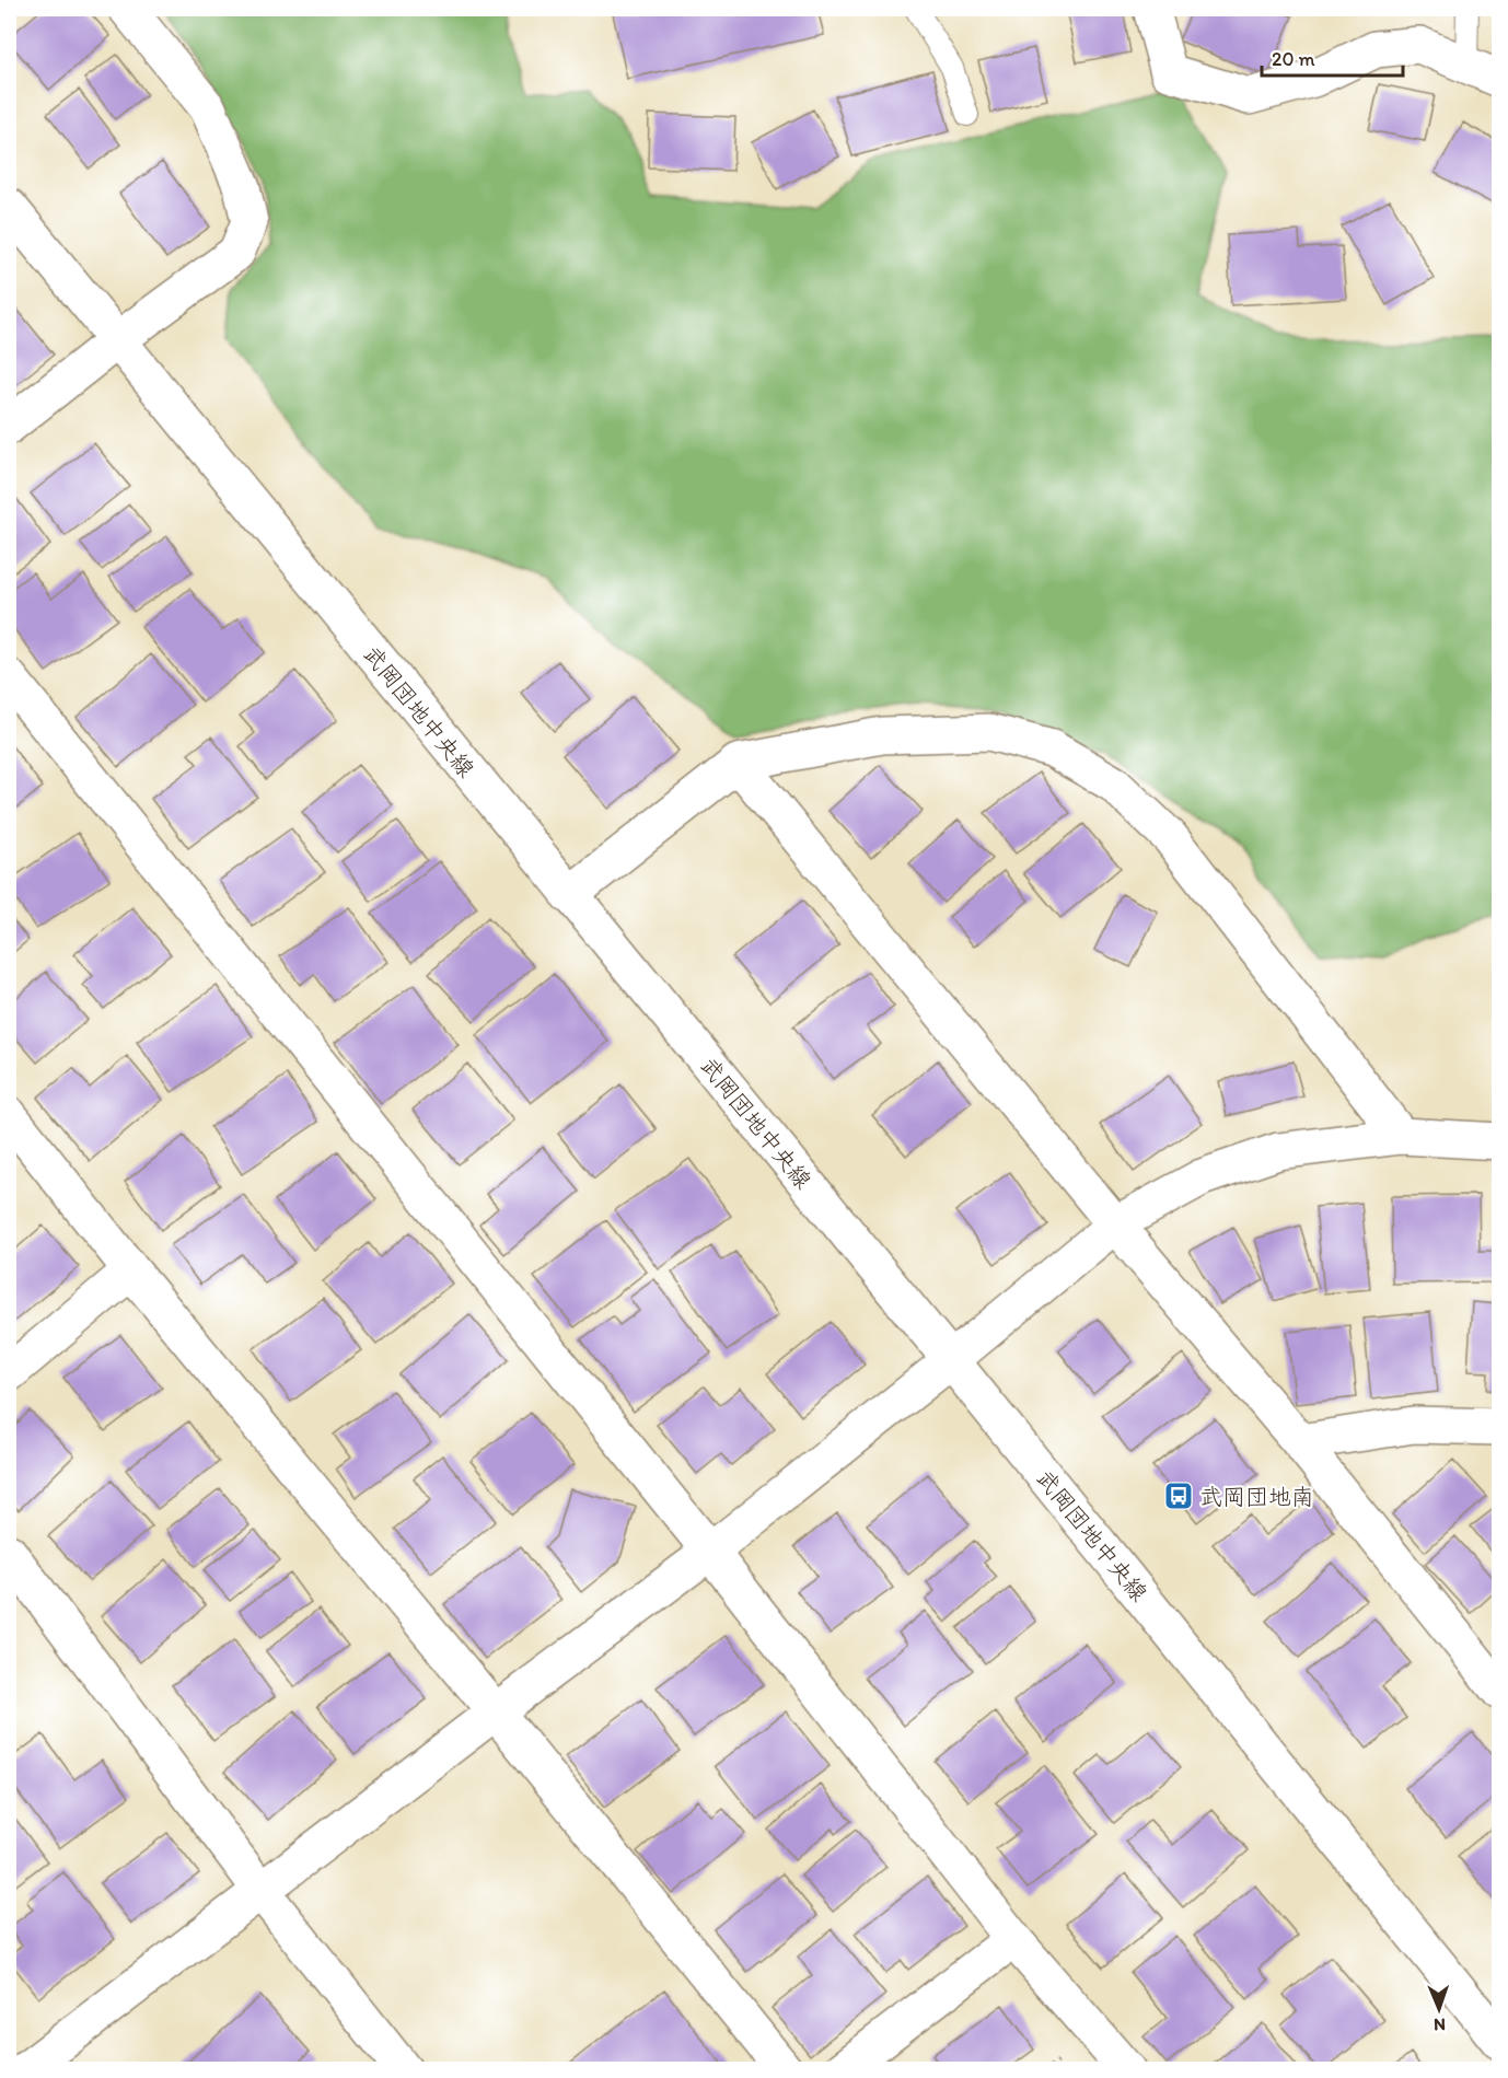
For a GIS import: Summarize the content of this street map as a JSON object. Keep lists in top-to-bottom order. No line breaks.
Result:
{"streets":{"street":["武岡団地中央線"]},"places":{"bus stop":["武岡団地南"]},"scale_bar":"20 m","north":"bottom"}
